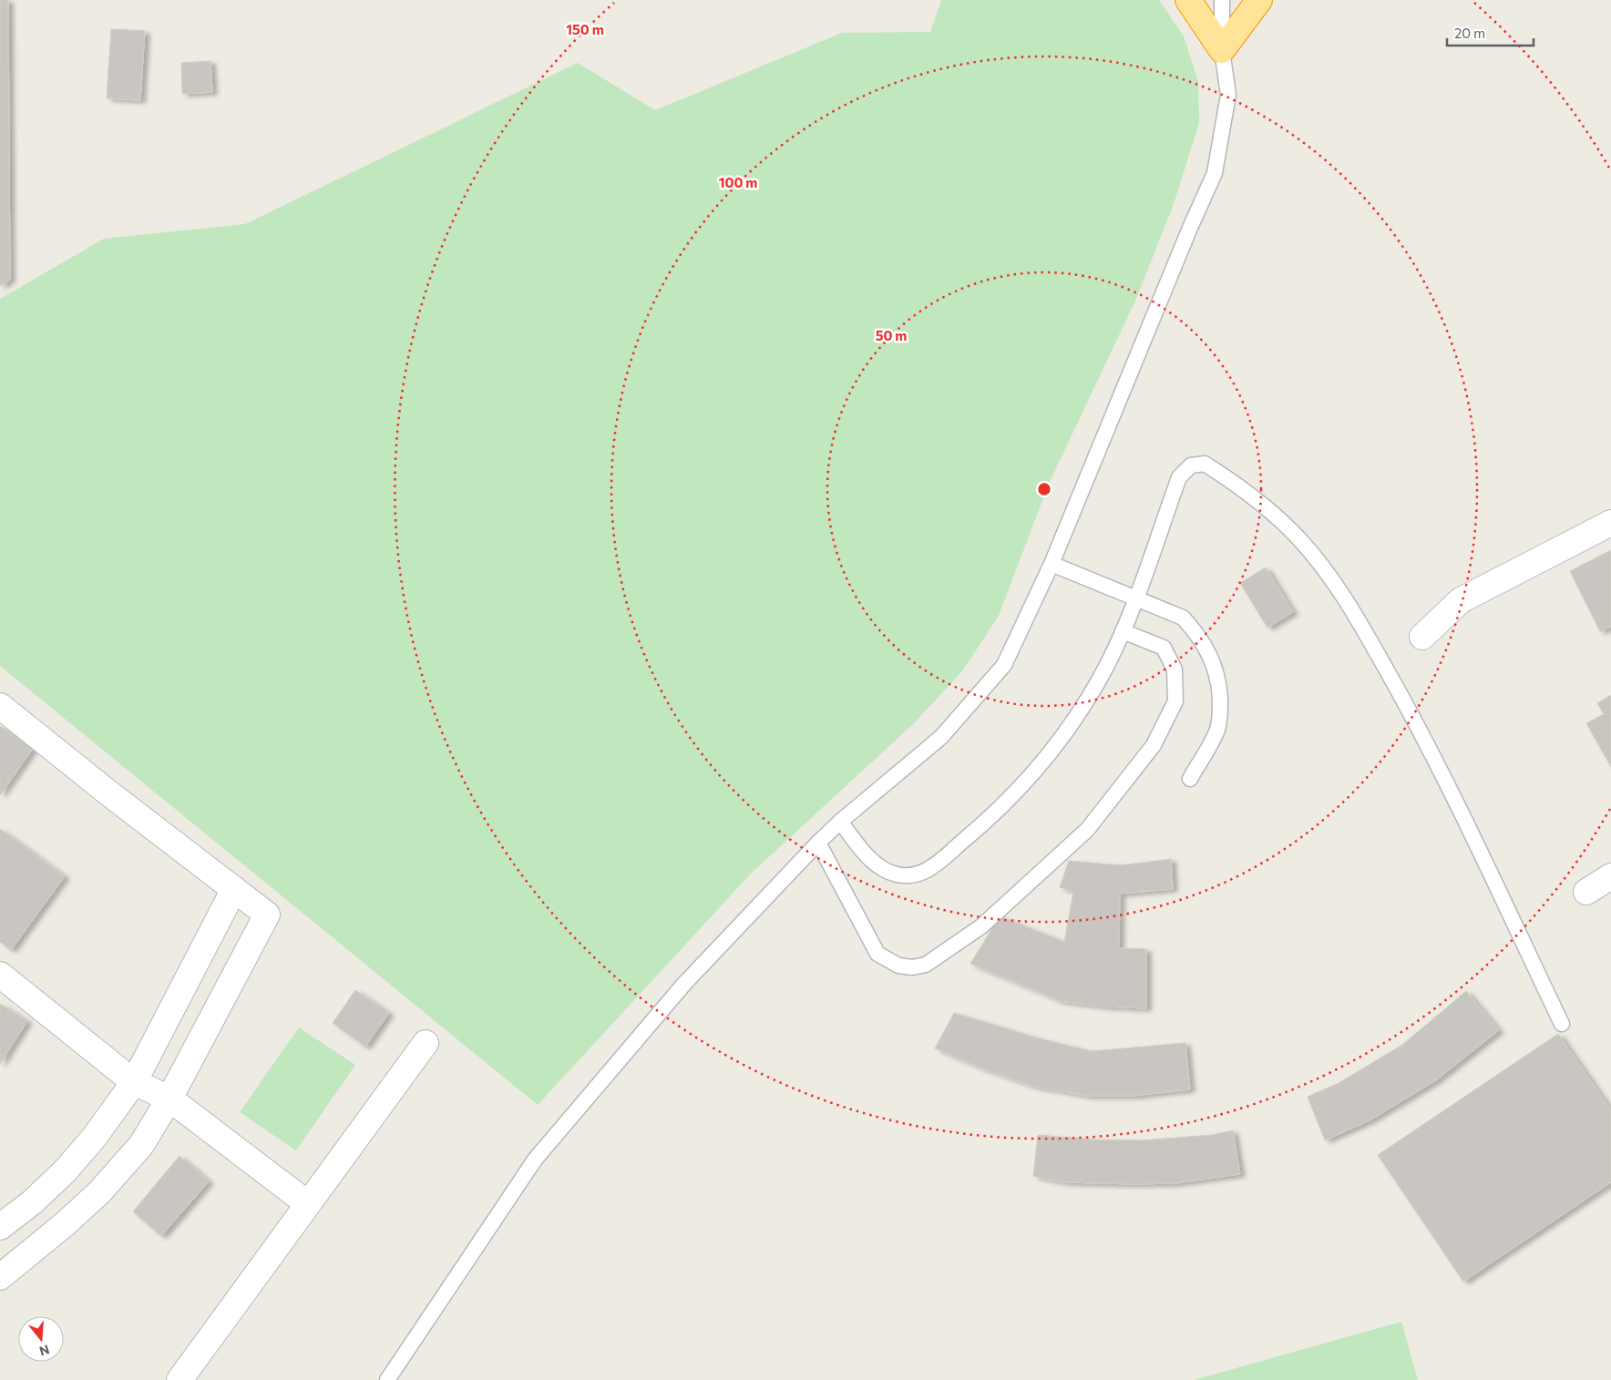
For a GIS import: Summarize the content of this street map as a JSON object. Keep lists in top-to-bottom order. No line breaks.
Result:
{"scale_bar":"20 m","north":"bottom","rings":["150 m","100 m","50 m"]}
